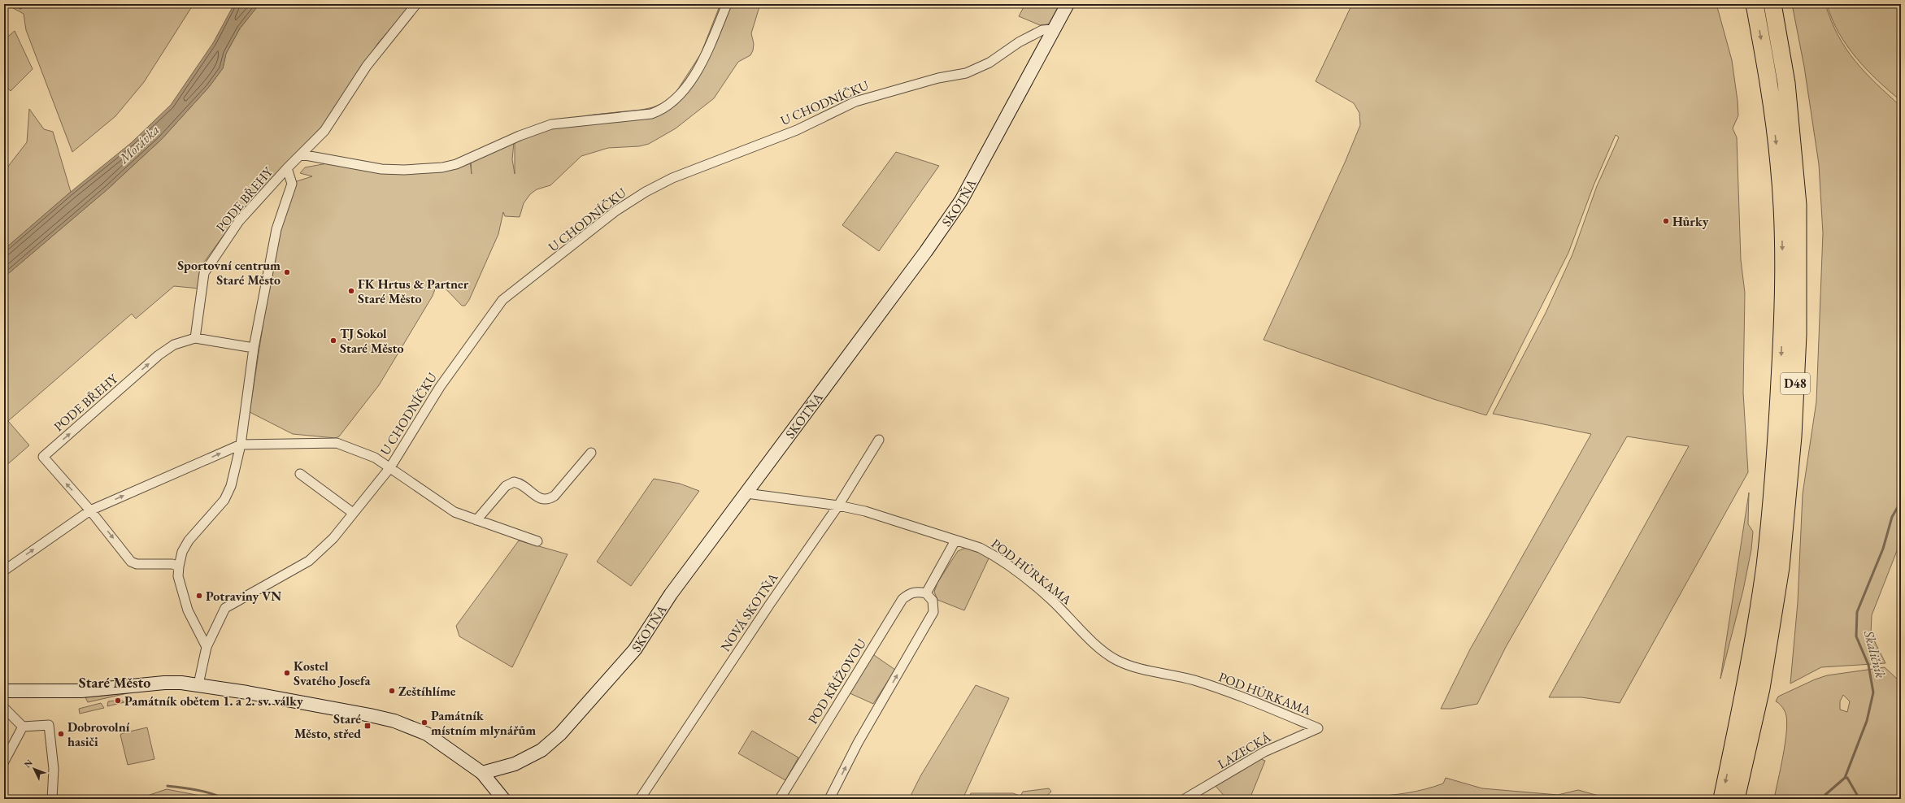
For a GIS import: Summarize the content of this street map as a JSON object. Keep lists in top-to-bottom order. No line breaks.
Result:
{"streets":{"highway":["D48"],"street":["U CHODNÍČKU","PODE BŘEHY","SKOTŇA","POD HŮRKAMA","NOVÁ SKOTŇA","POD KŘÍŽOVOU","LAZECKÁ"]},"crossings":[["U CHODNÍČKU","PODE BŘEHY"],["U CHODNÍČKU","SKOTŇA"],["SKOTŇA","POD HŮRKAMA"],["POD HŮRKAMA","NOVÁ SKOTŇA"],["POD HŮRKAMA","LAZECKÁ"]],"districts":["Staré Město"],"water":["Morávka","Skaličník"],"places":{"other":["Hůrky","Sportovní centrum Staré Město","FK Hrtus & Partner Staré Město","TJ Sokol Staré Město","Potraviny VN","Kostel Svatého Josefa","Zeštíhlíme","Památník obětem 1. a 2. sv. války","Památník místním mlynářům","Dobrovolní hasiči"],"transit":["Staré Město, střed"]},"north":"top left"}
